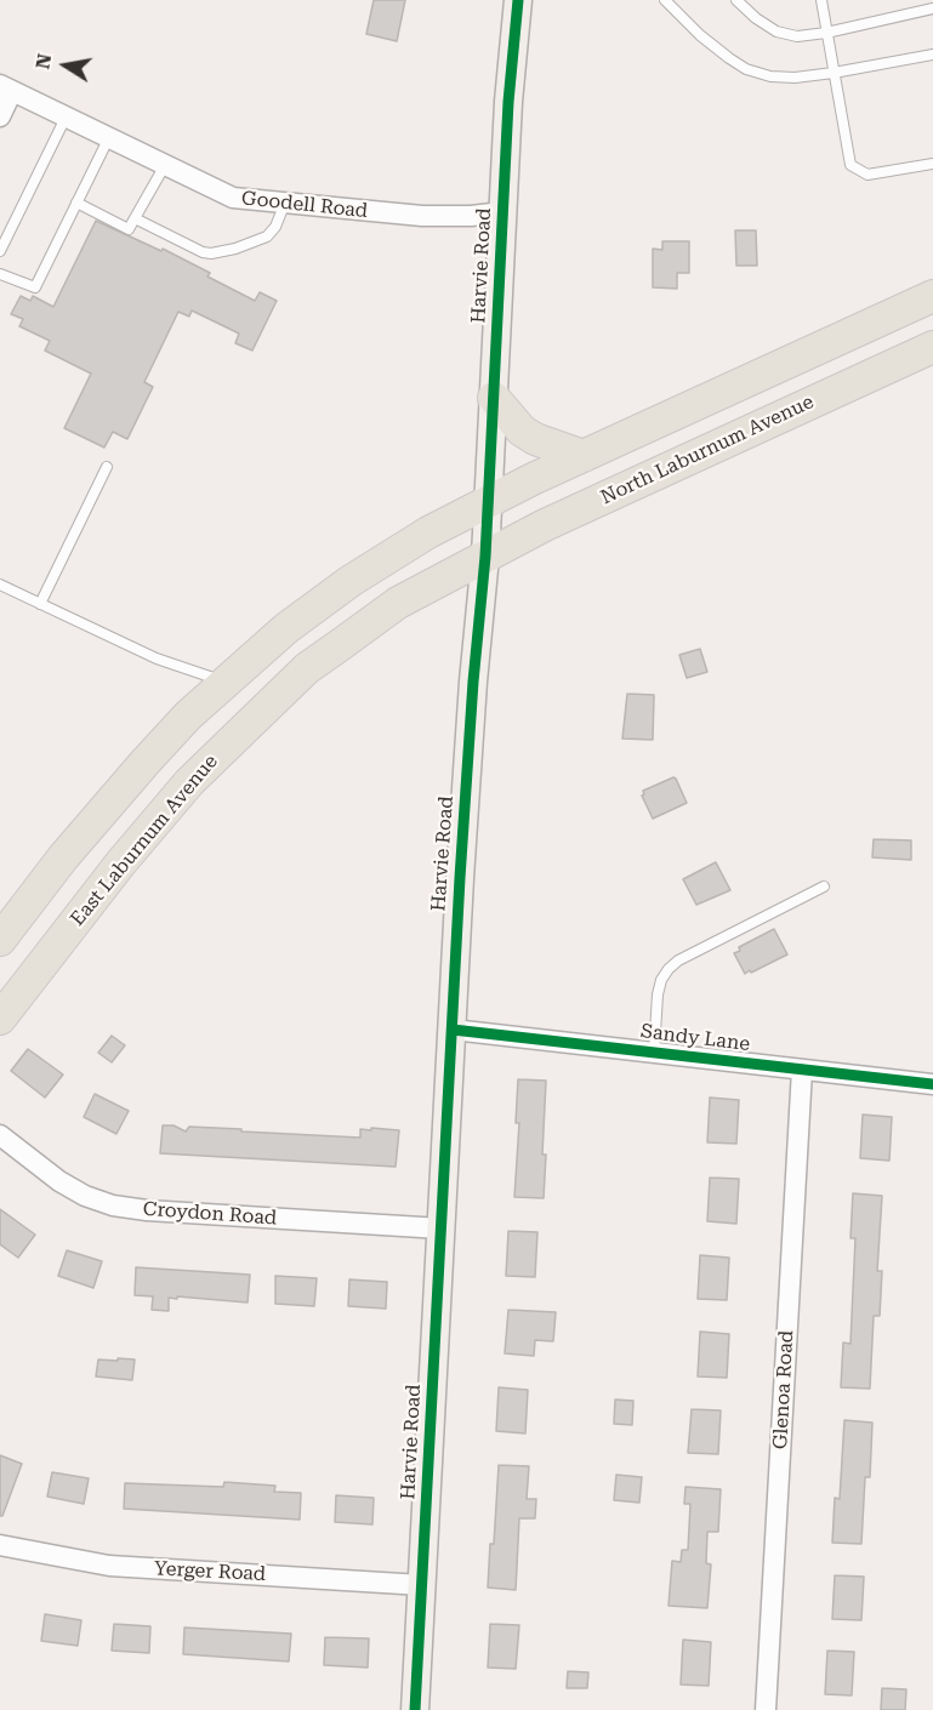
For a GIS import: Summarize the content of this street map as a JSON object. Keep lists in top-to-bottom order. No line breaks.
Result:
{"streets":{"main road":["North Laburnum Avenue","East Laburnum Avenue"],"street":["Goodell Road","Harvie Road","Sandy Lane","Croydon Road","Glenoa Road","Yerger Road"]},"crossings":[["Goodell Road","Harvie Road"],["Harvie Road","North Laburnum Avenue"],["Harvie Road","East Laburnum Avenue"],["Harvie Road","Sandy Lane"],["Harvie Road","Croydon Road"],["Harvie Road","Yerger Road"],["North Laburnum Avenue","East Laburnum Avenue"],["Sandy Lane","Glenoa Road"]],"north":"left"}
